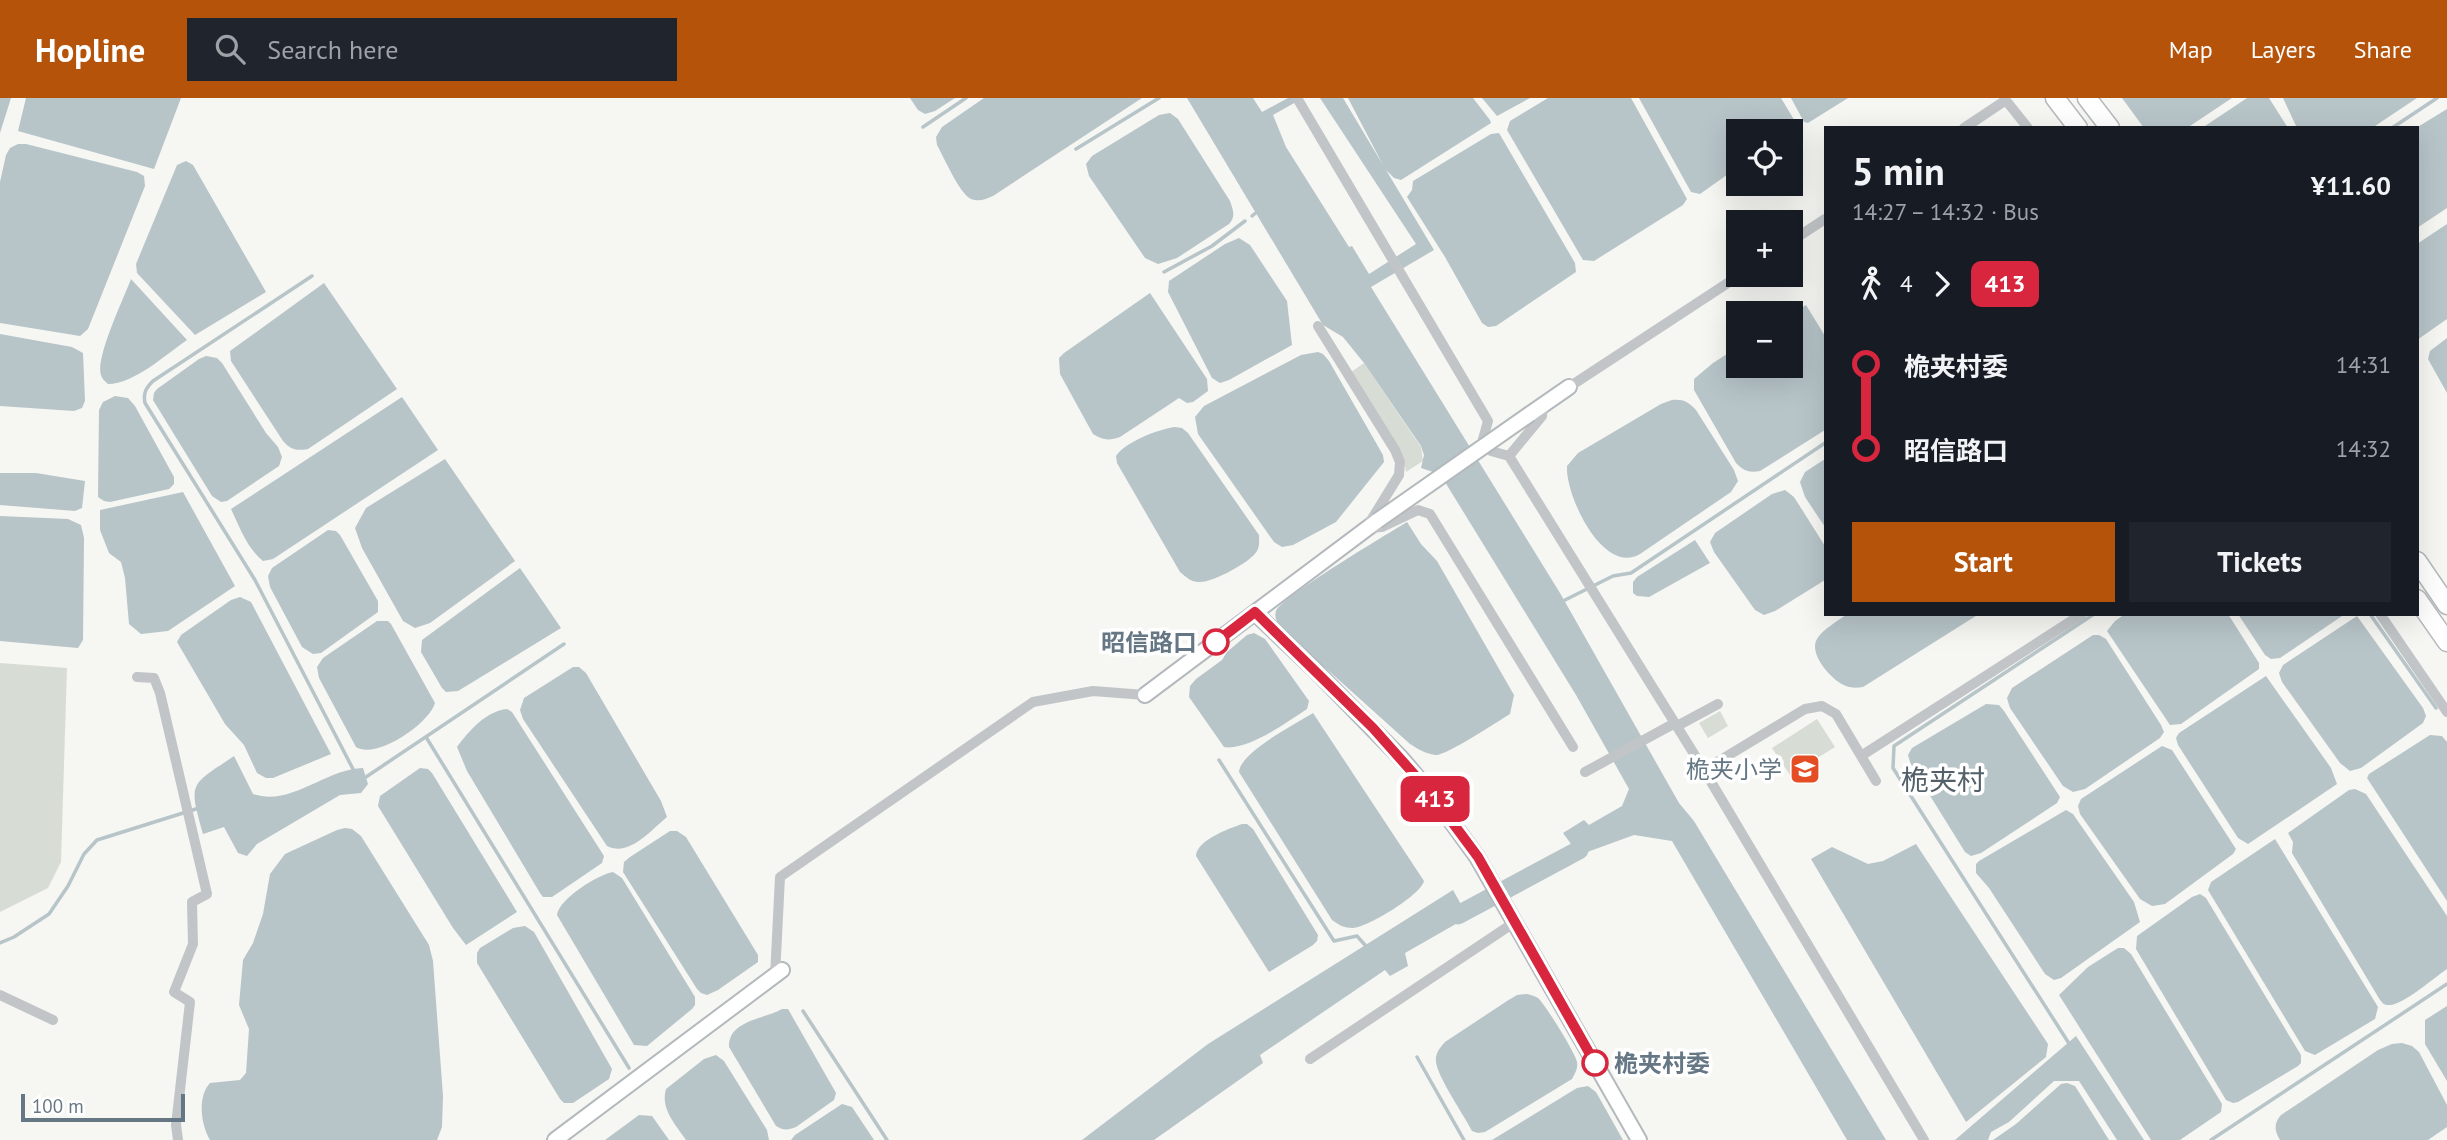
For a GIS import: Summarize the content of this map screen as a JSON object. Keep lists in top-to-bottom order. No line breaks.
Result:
{"districts":["桅夹村"],"places":{"other":["昭信路口","桅夹村委"],"school or university":["桅夹小学"]},"lines":["bus line 413"],"scale_bar":"100 m","page":{"header":"Hopline","search":"Search here","nav":["Map","Layers","Share"],"on_map":"413","map_buttons":["+","−"],"heading":["5 min","14:27 – 14:32 · Bus","¥11.60"],"legs":["4","413"],"list":[{"name":"桅夹村委","value":"14:31"},{"name":"昭信路口","value":"14:32"}],"buttons":["Start","Tickets"],"scale":"100 m"}}
